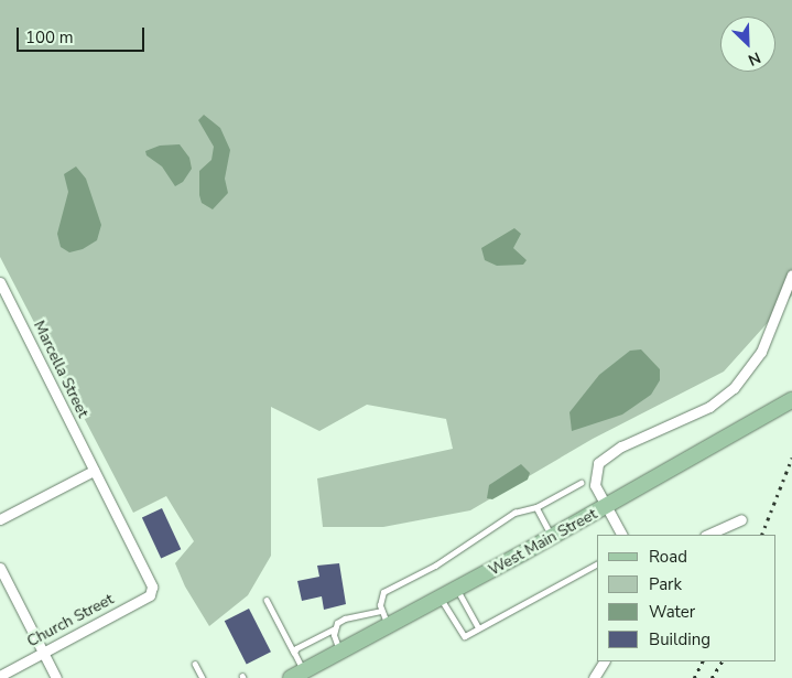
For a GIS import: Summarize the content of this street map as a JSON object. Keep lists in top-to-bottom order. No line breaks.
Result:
{"streets":{"main road":["West Main Street"],"street":["Marcella Street","Church Street"]},"crossings":[["Marcella Street","Church Street"]],"legend":["Road","Park","Water","Building"],"scale_bar":"100 m","north":"bottom right"}
